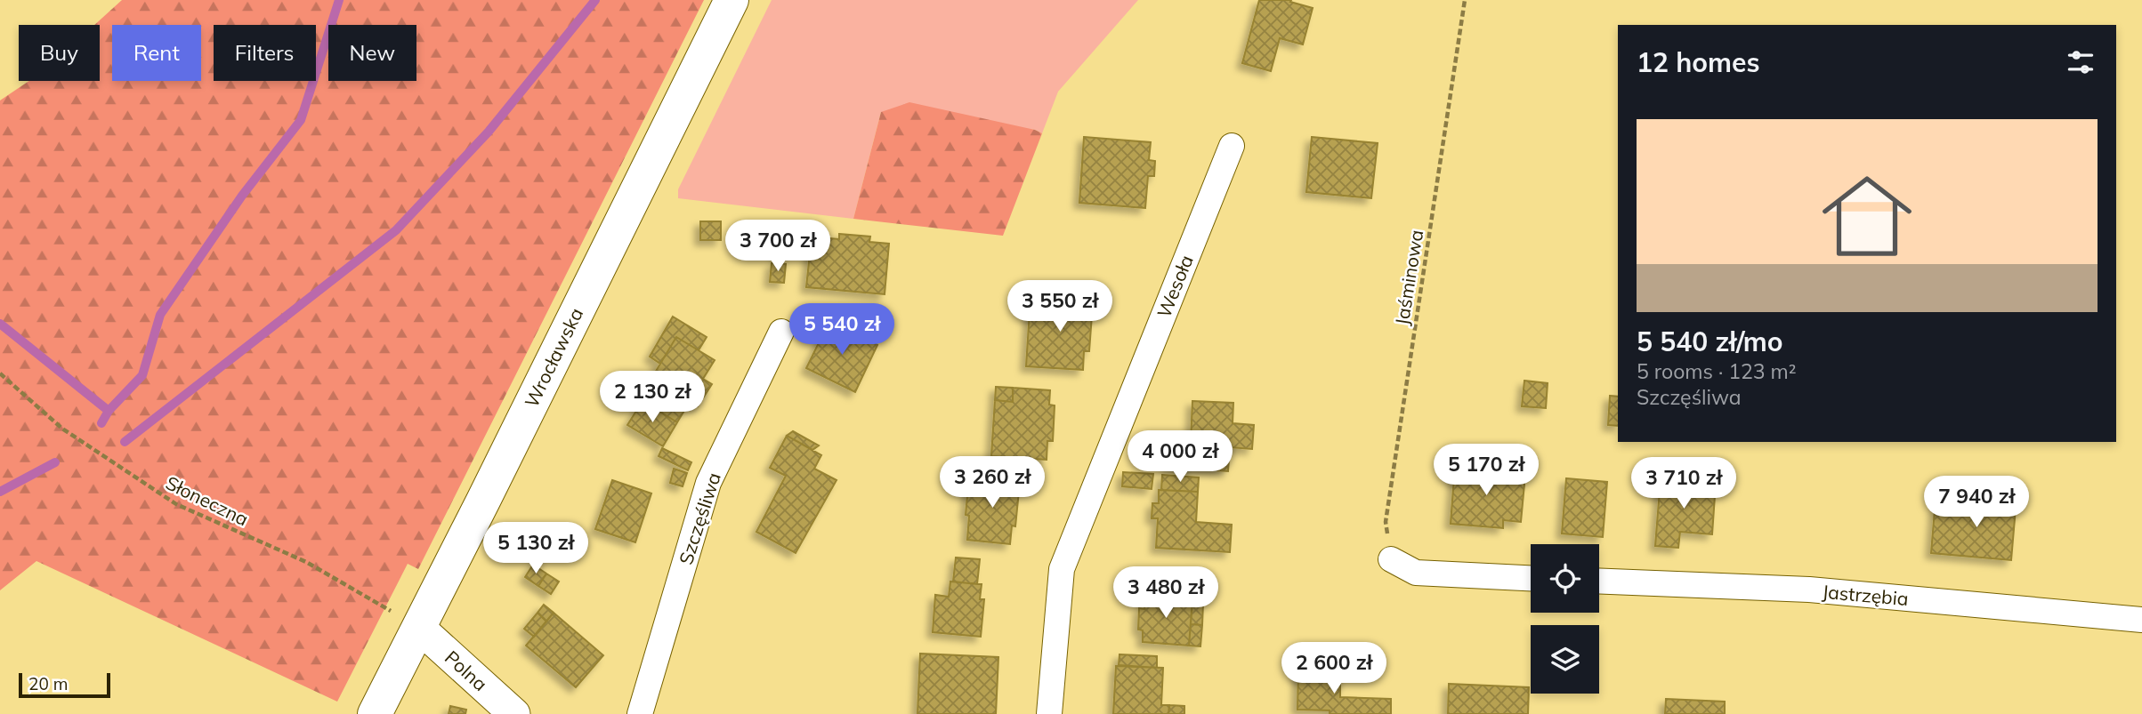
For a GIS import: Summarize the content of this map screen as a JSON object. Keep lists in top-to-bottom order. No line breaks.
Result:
{"streets":{"main road":["Wrocławska"],"street":["Wesoła","Szczęśliwa","Jastrzębia","Polna"],"path":["Jaśminowa","Słoneczna"]},"crossings":[["Wrocławska","Słoneczna"],["Wrocławska","Polna"],["Słoneczna","Polna"]],"scale_bar":"20 m","page":{"chip":["Buy","Rent","Filters","New"],"heading":"12 homes","list":[{"name":"5 540 zł/mo","note":"5 rooms · 123 m² · Szczęśliwa"}],"price":["3 700 zł","3 550 zł","5 540 zł","2 130 zł","4 000 zł","5 170 zł","3 260 zł","3 710 zł","7 940 zł","5 130 zł","3 480 zł","2 600 zł"],"scale":"20 m"}}
